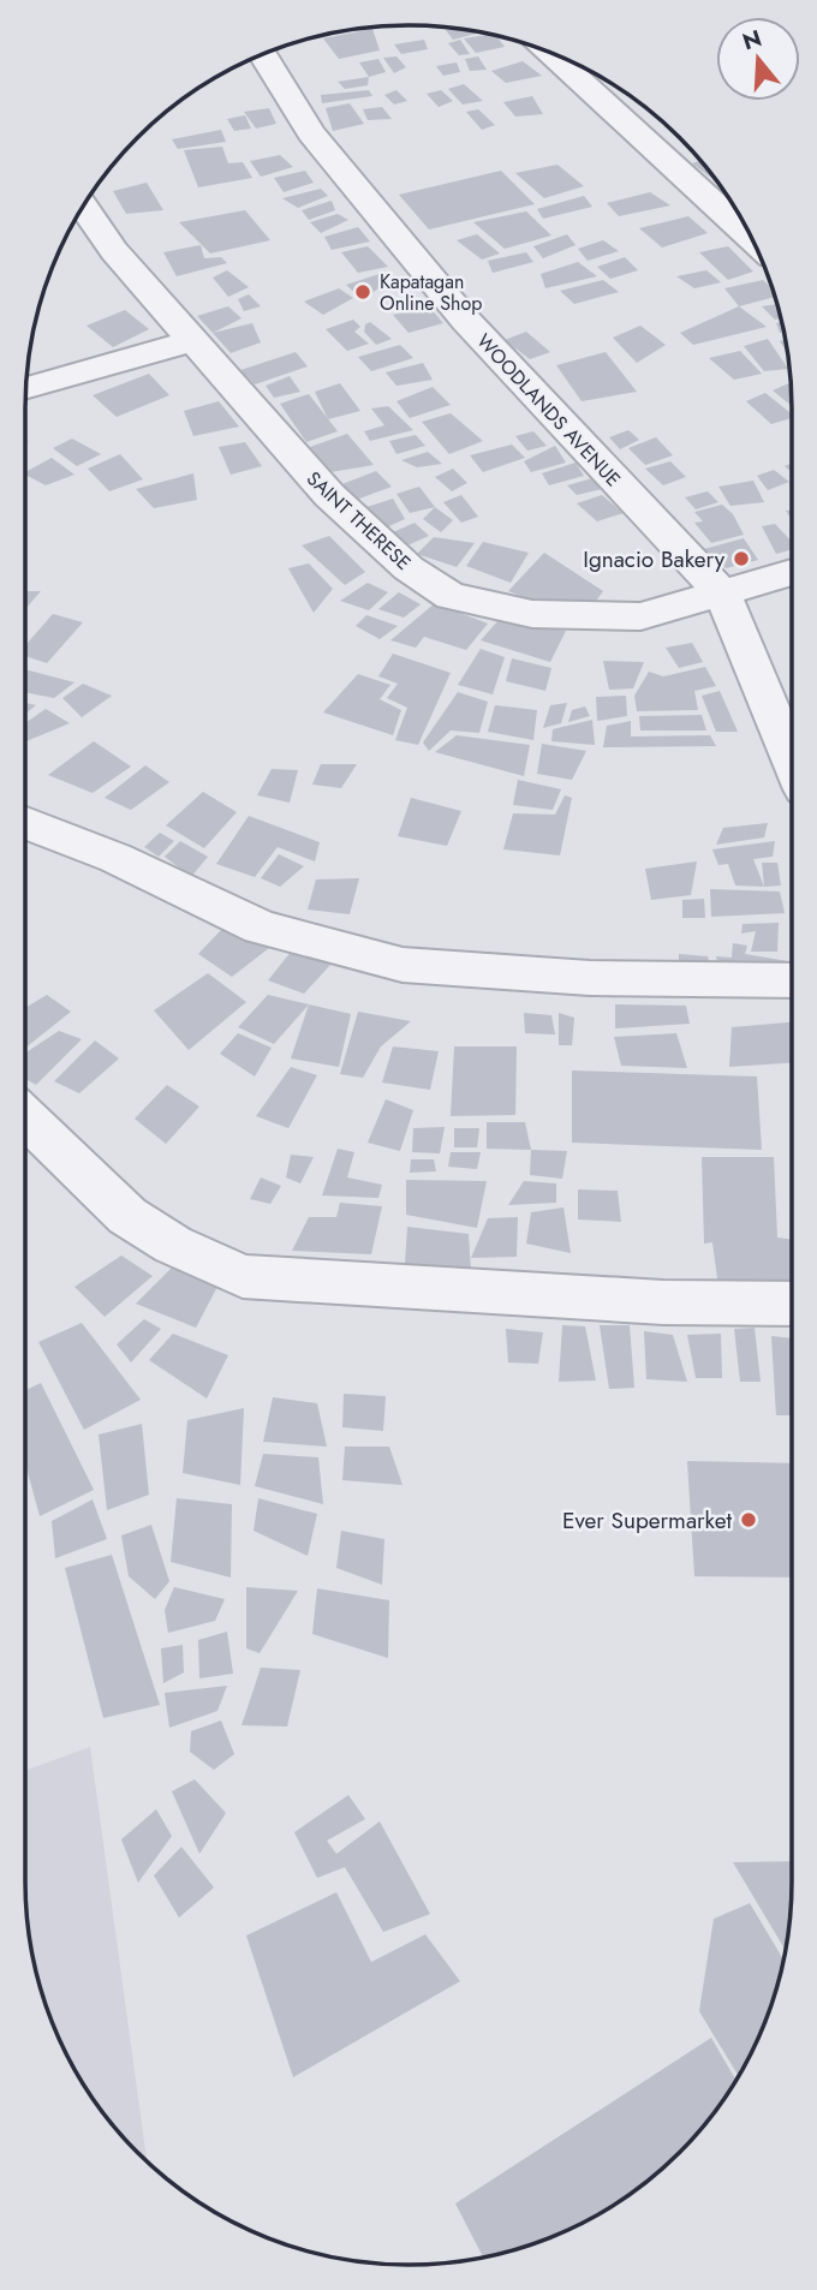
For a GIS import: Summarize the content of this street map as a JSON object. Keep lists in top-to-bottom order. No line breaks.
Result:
{"streets":{"street":["WOODLANDS AVENUE","SAINT THERESE"]},"crossings":[["WOODLANDS AVENUE","SAINT THERESE"]],"places":["Kapatagan Online Shop","Ignacio Bakery","Ever Supermarket"],"north":"top"}
